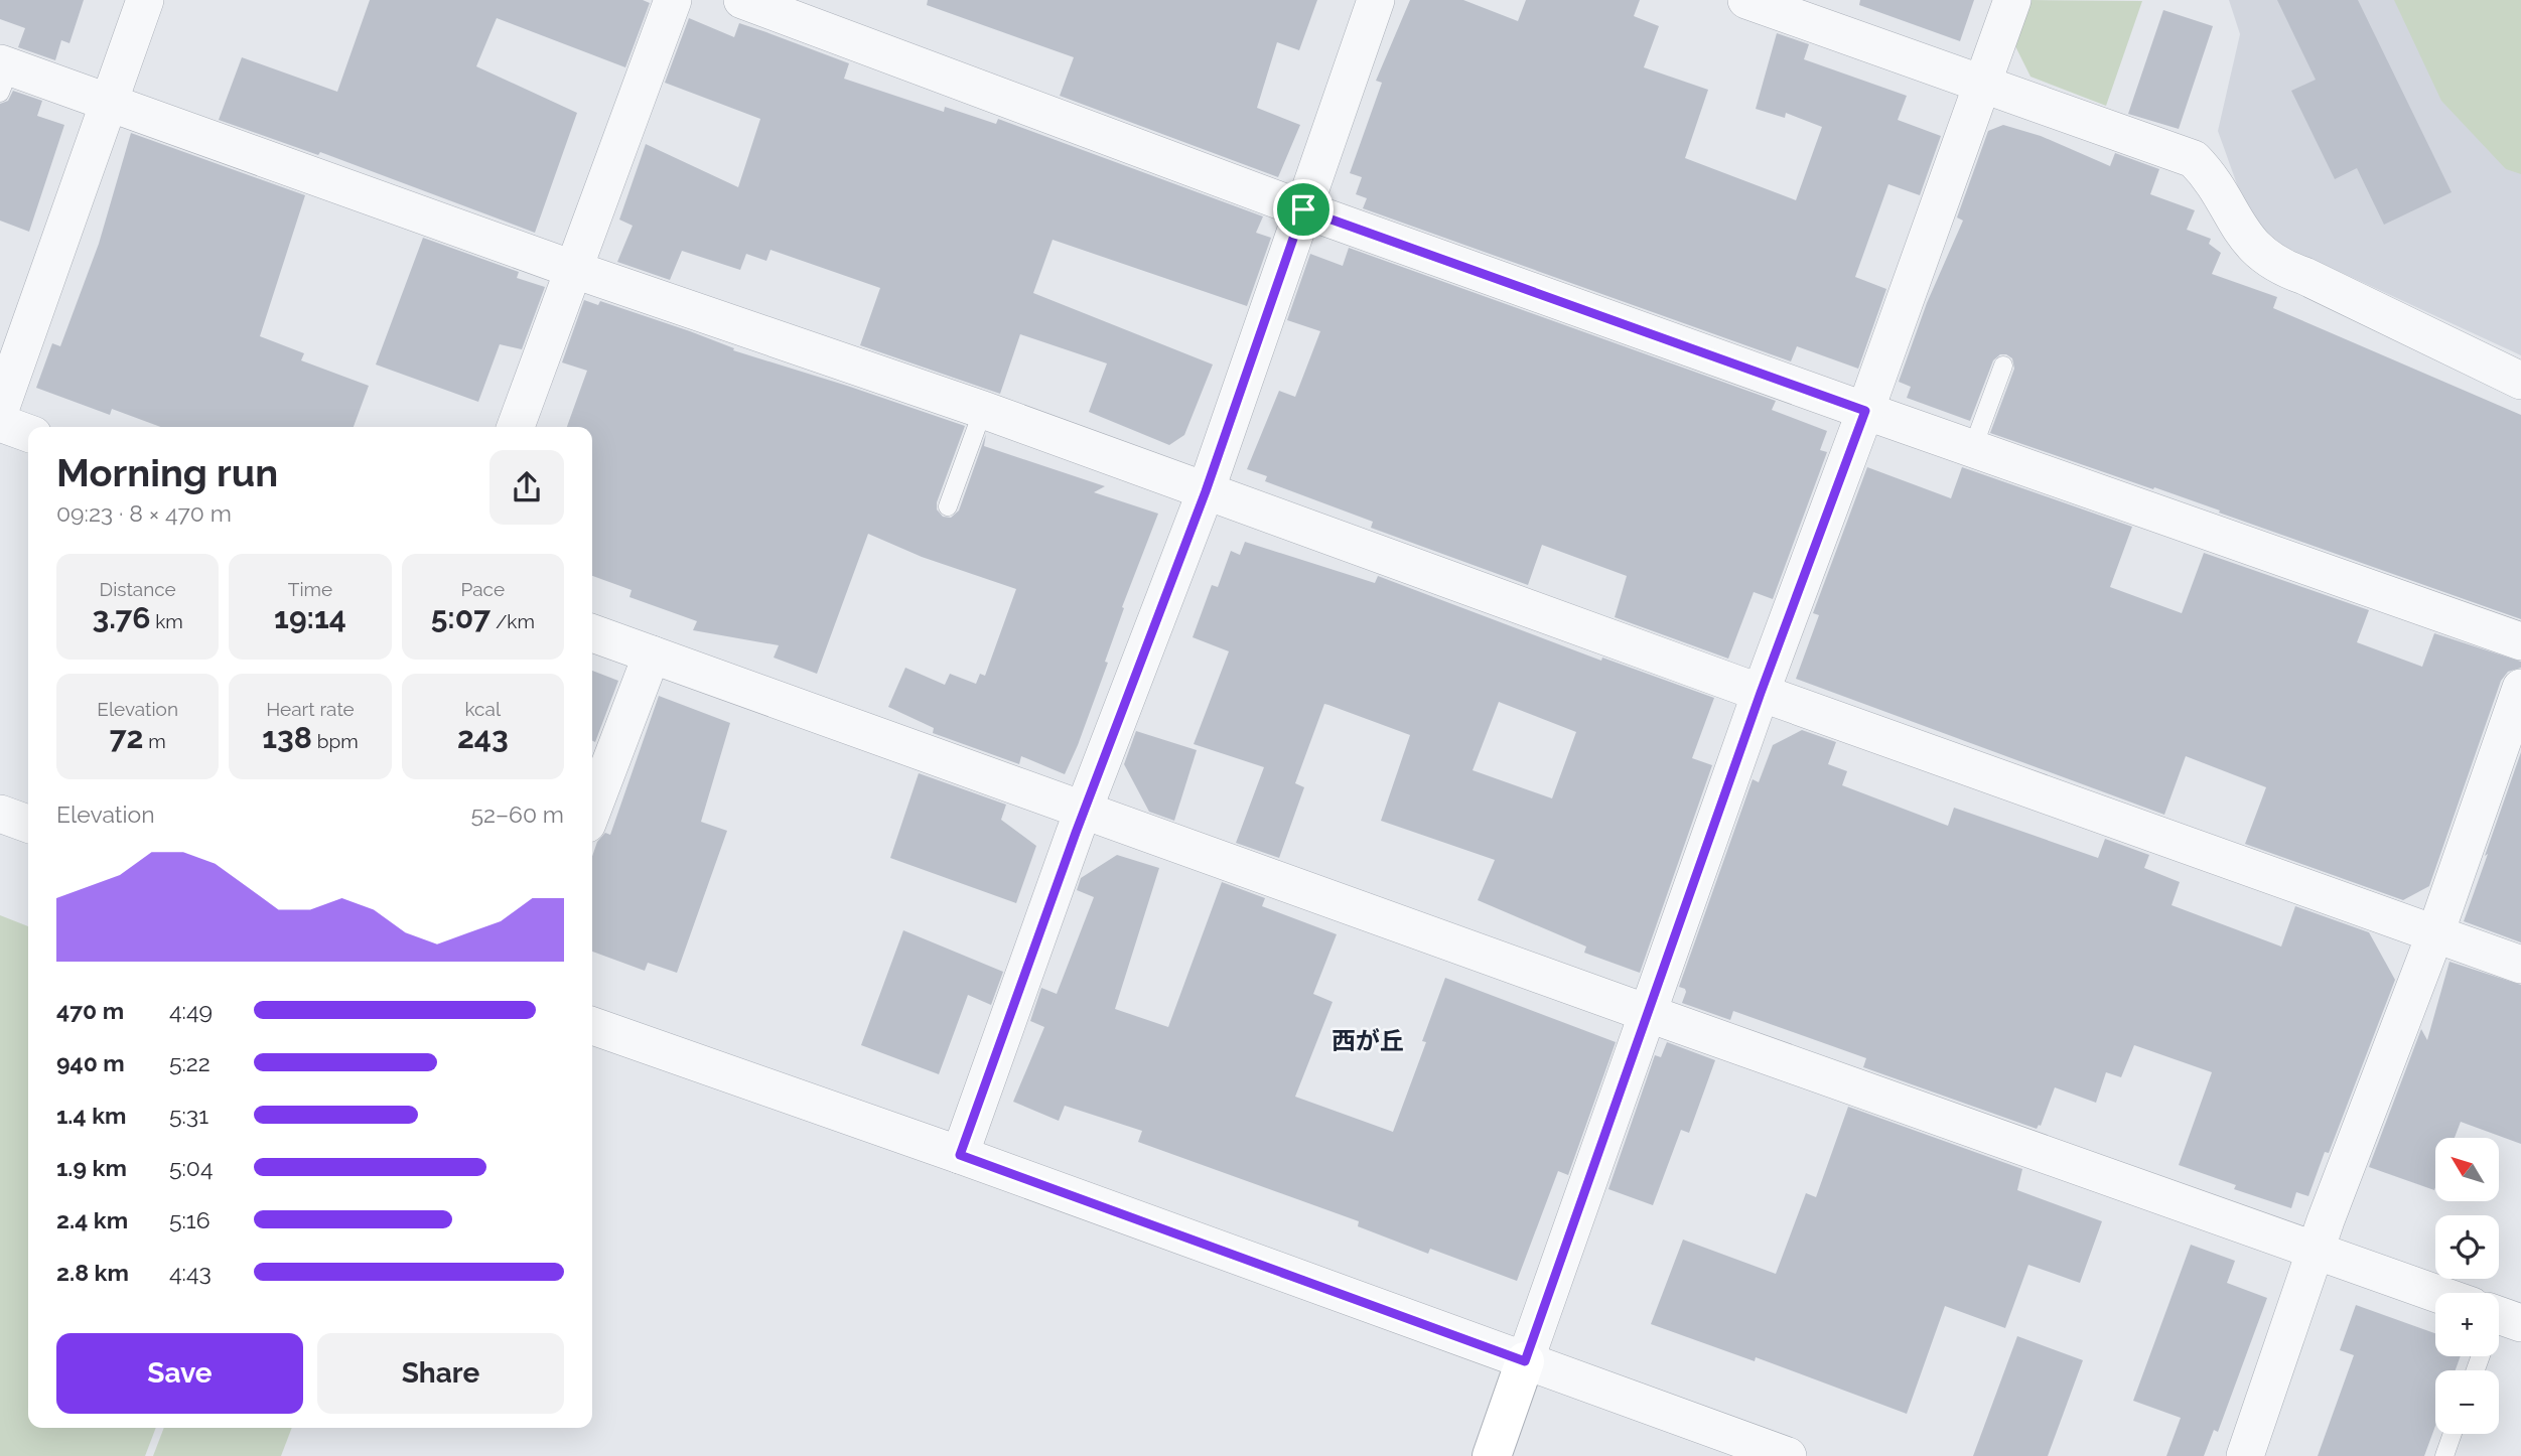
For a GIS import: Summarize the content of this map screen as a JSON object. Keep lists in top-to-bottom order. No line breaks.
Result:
{"districts":["西が丘"],"north":"top left","page":{"heading":["Morning run","09:23 · 8 × 470 m"],"stats":[["Distance","3.76 km"],["Time","19:14"],["Pace","5:07 /km"],["Elevation","72 m"],["Heart rate","138 bpm"],["kcal","243"]],"chart":["Elevation","52–60 m"],"list":[{"name":"470 m","note":"4:49"},{"name":"940 m","note":"5:22"},{"name":"1.4 km","note":"5:31"},{"name":"1.9 km","note":"5:04"},{"name":"2.4 km","note":"5:16"},{"name":"2.8 km","note":"4:43"}],"map_buttons":["+","−"],"buttons":["Save","Share"]}}
